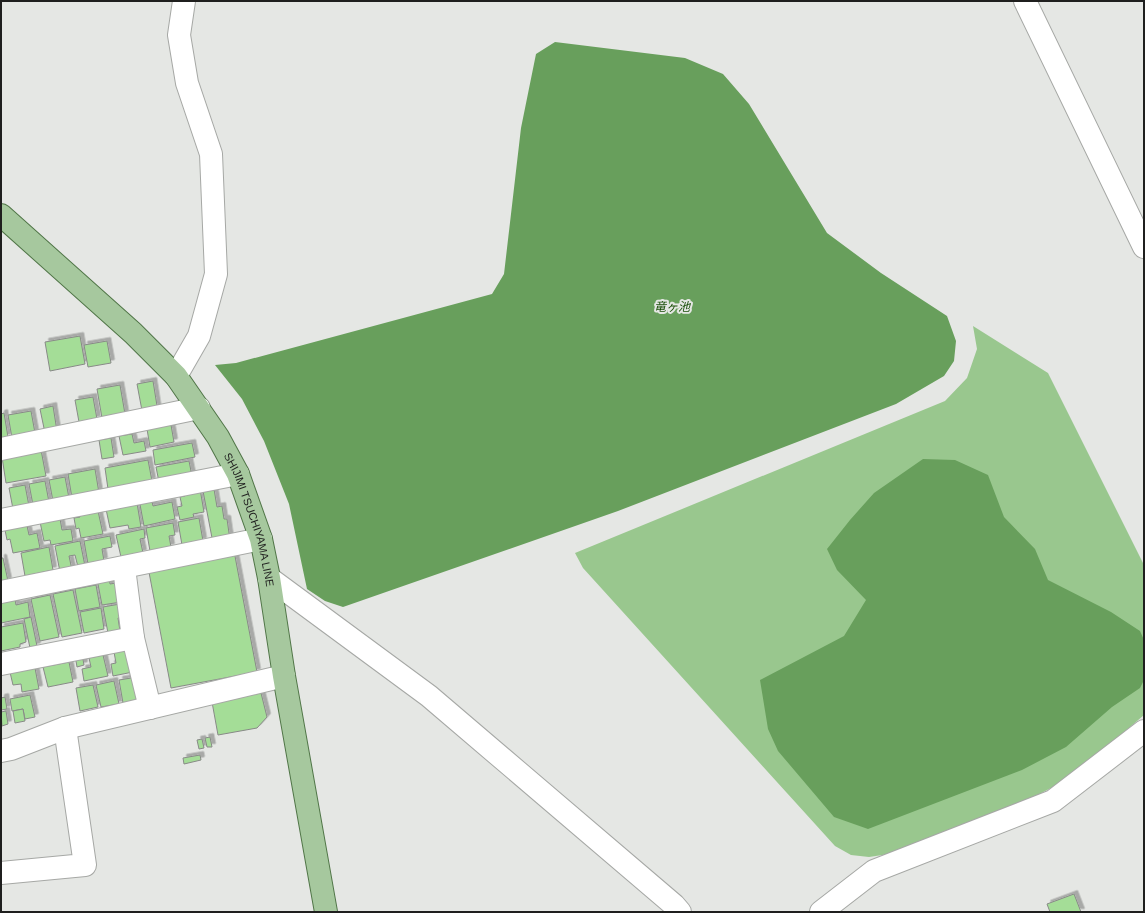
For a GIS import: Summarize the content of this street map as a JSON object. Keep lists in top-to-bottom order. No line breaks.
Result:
{"streets":{"main road":["SHIJIMI TSUCHIYAMA LINE"]},"water":["竜ヶ池"]}
